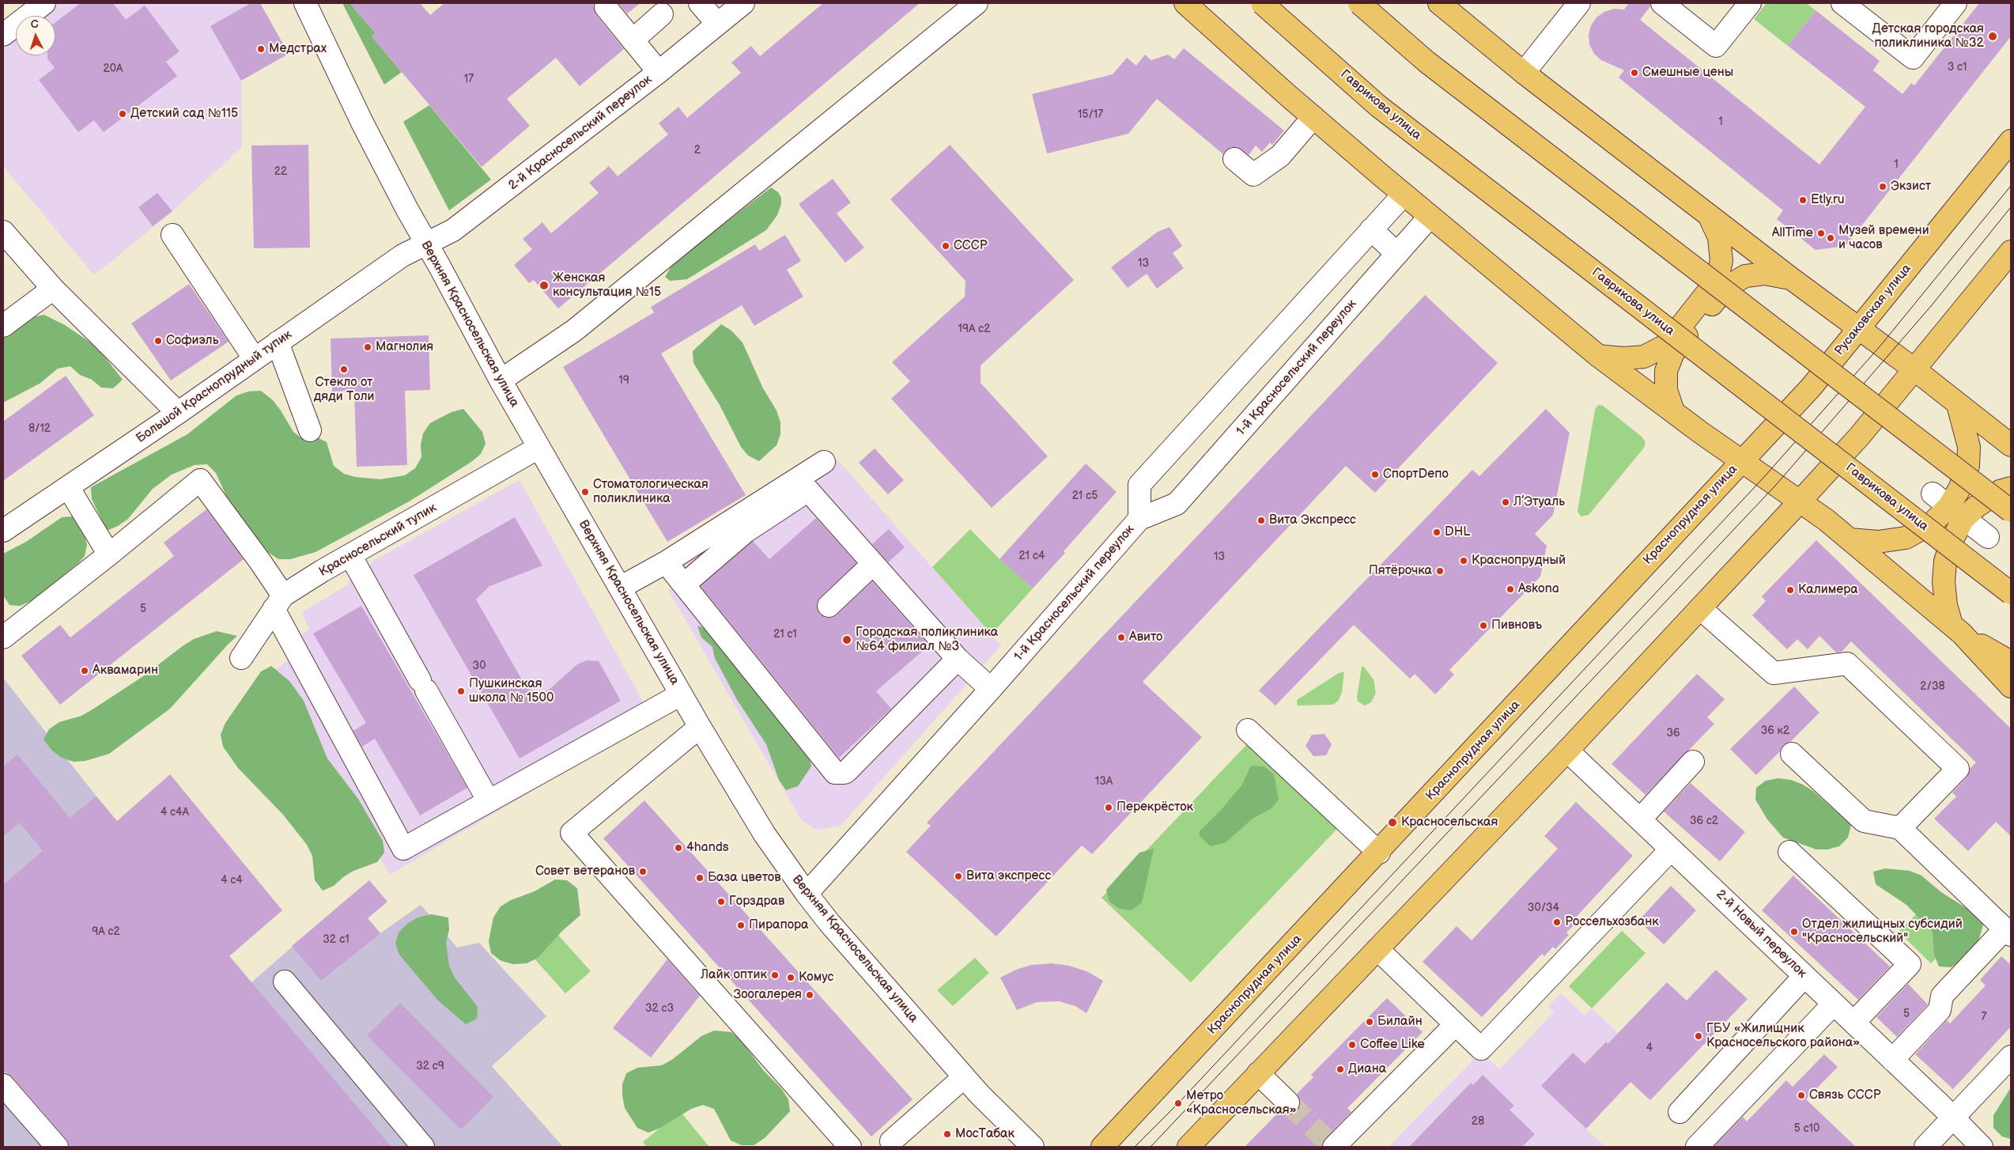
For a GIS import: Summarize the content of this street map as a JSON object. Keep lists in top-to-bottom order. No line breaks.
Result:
{"streets":{"main road":["Гаврикова улица","Русаковская улица","Краснопрудная улица"],"street":["2-й Красносельский переулок","Верхняя Красносельская улица","1-й Красносельский переулок","Большой Краснопрудный тупик","Красносельский тупик","2-й Новый переулок"]},"crossings":[["2-й Красносельский переулок","Верхняя Красносельская улица"],["2-й Красносельский переулок","Большой Краснопрудный тупик"],["Русаковская улица","Краснопрудная улица"],["Верхняя Красносельская улица","1-й Красносельский переулок"],["Верхняя Красносельская улица","Большой Краснопрудный тупик"],["Верхняя Красносельская улица","Красносельский тупик"]],"places":["Детская городская поликлиника №32","Медстрах","Смешные цены","Детский сад №115","Экзист","Etly.ru","AllTime","Музей времени и часов","СССР","Женская консультация №15","Софиэль","Магнолия","Стекло от дяди Толи","СпортDепо","Стоматологическая поликлиника","Л’Этуаль","Вита Экспресс","DHL","Краснопрудный","Пятёрочка","Askona","Калимера","Пивновъ","Авито","Городская поликлиника №64 филиал №3","Аквамарин","Пушкинская школа № 1500","Перекрёсток","Красносельская","4hands","Совет ветеранов","Вита экспресс","База цветов","Горздрав","Россельхозбанк","Пирапора","Отдел жилищных субсидий \"Красносельский\"","Лайк оптик","Комус","Зоогалерея","Билайн","ГБУ «Жилищник Красносельского района»","Coffee Like","Диана","Связь СССР","Метро «Красносельская»","МосТабак"],"house_numbers":["3 с1","20А","17","15/17","1","2","1","22","13","19А с2","19","8/12","21 c5","21 c4","13","5","21 с1","30","2/38","36 к2","36","13А","4 с4А","36 с2","4 с4","30/34","9А с2","32 c1","32 с3","5","7","4","32 с9","28","5 с10"],"north":"top"}
